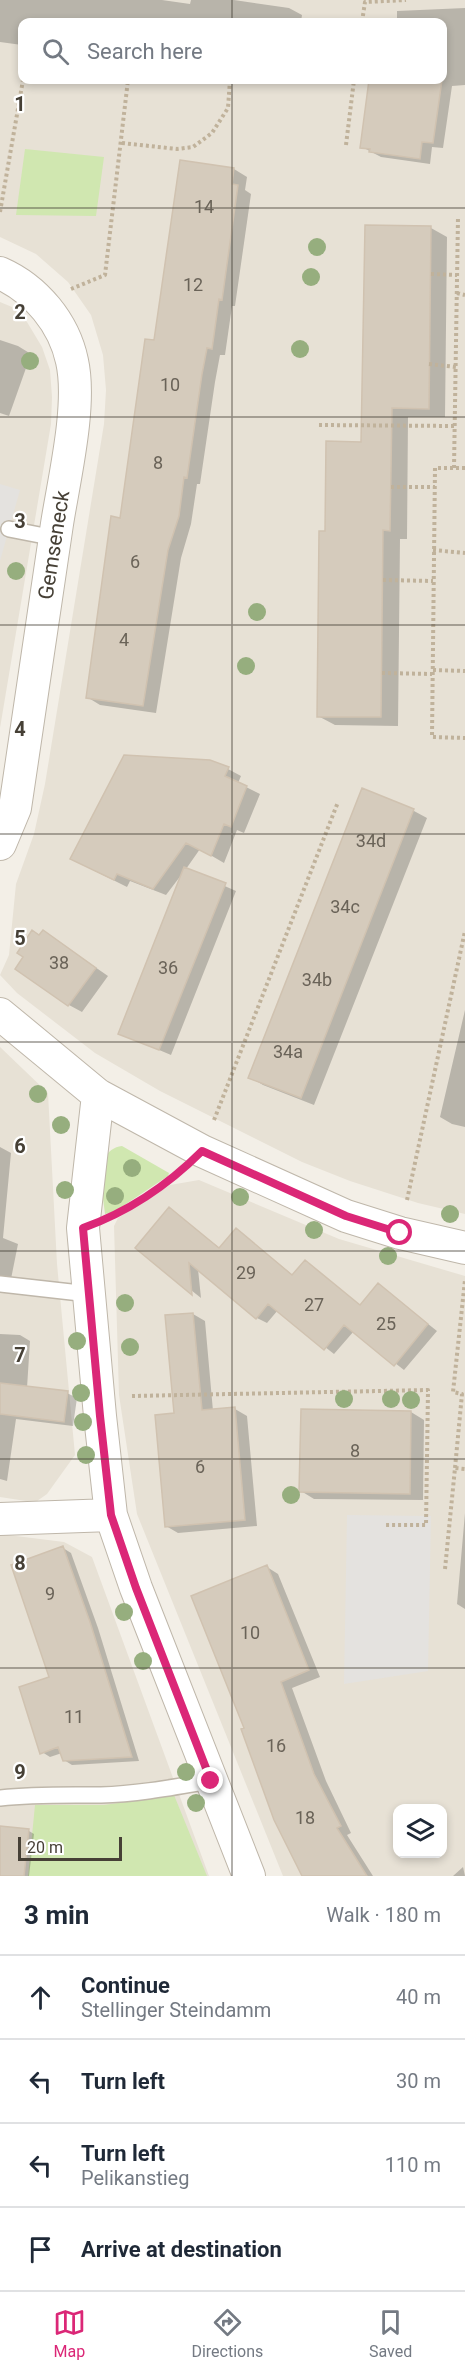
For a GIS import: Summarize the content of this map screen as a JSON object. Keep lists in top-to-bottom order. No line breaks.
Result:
{"streets":{"street":["Gemseneck"]},"house_numbers":["14","12","10","8","6","4","34d","34c","38","36","34b","34a","29","27","25","8","6","9","10","11","16","18"],"scale_bar":"20 m","page":{"search":"Search here","scale":"20 m","heading":["3 min","Walk · 180 m"],"list":[["Continue","Stellinger Steindamm","40 m"],["Turn left","30 m"],["Turn left","Pelikanstieg","110 m"],"Arrive at destination"],"nav":["Map","Directions","Saved"]},"grid":{"rows":["1","2","3","4","5","6","7","8","9"]}}
